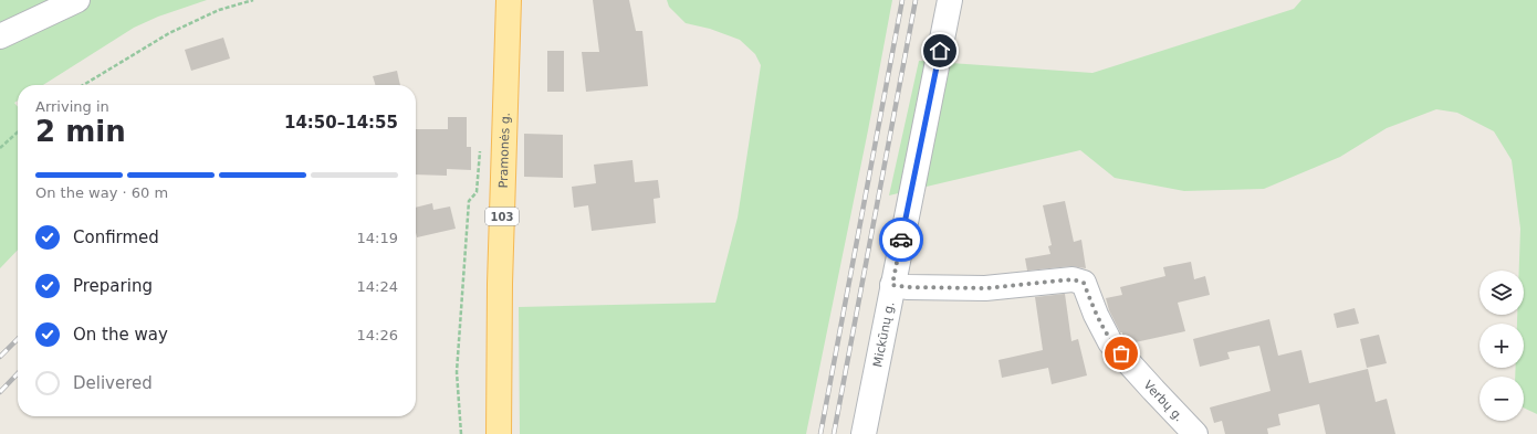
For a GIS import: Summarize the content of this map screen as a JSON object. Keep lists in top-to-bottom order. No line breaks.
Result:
{"streets":{"main road":["Pramonės g.","103"],"street":["Mickūnų g.","Verbų g."]},"crossings":[["Mickūnų g.","Verbų g."]],"page":{"heading":["2 min","Arriving in","14:50–14:55"],"bar":"On the way · 60 m","list":[["Confirmed","14:19"],["Preparing","14:24"],["On the way","14:26"],"Delivered"],"map_buttons":["+","−"]}}
